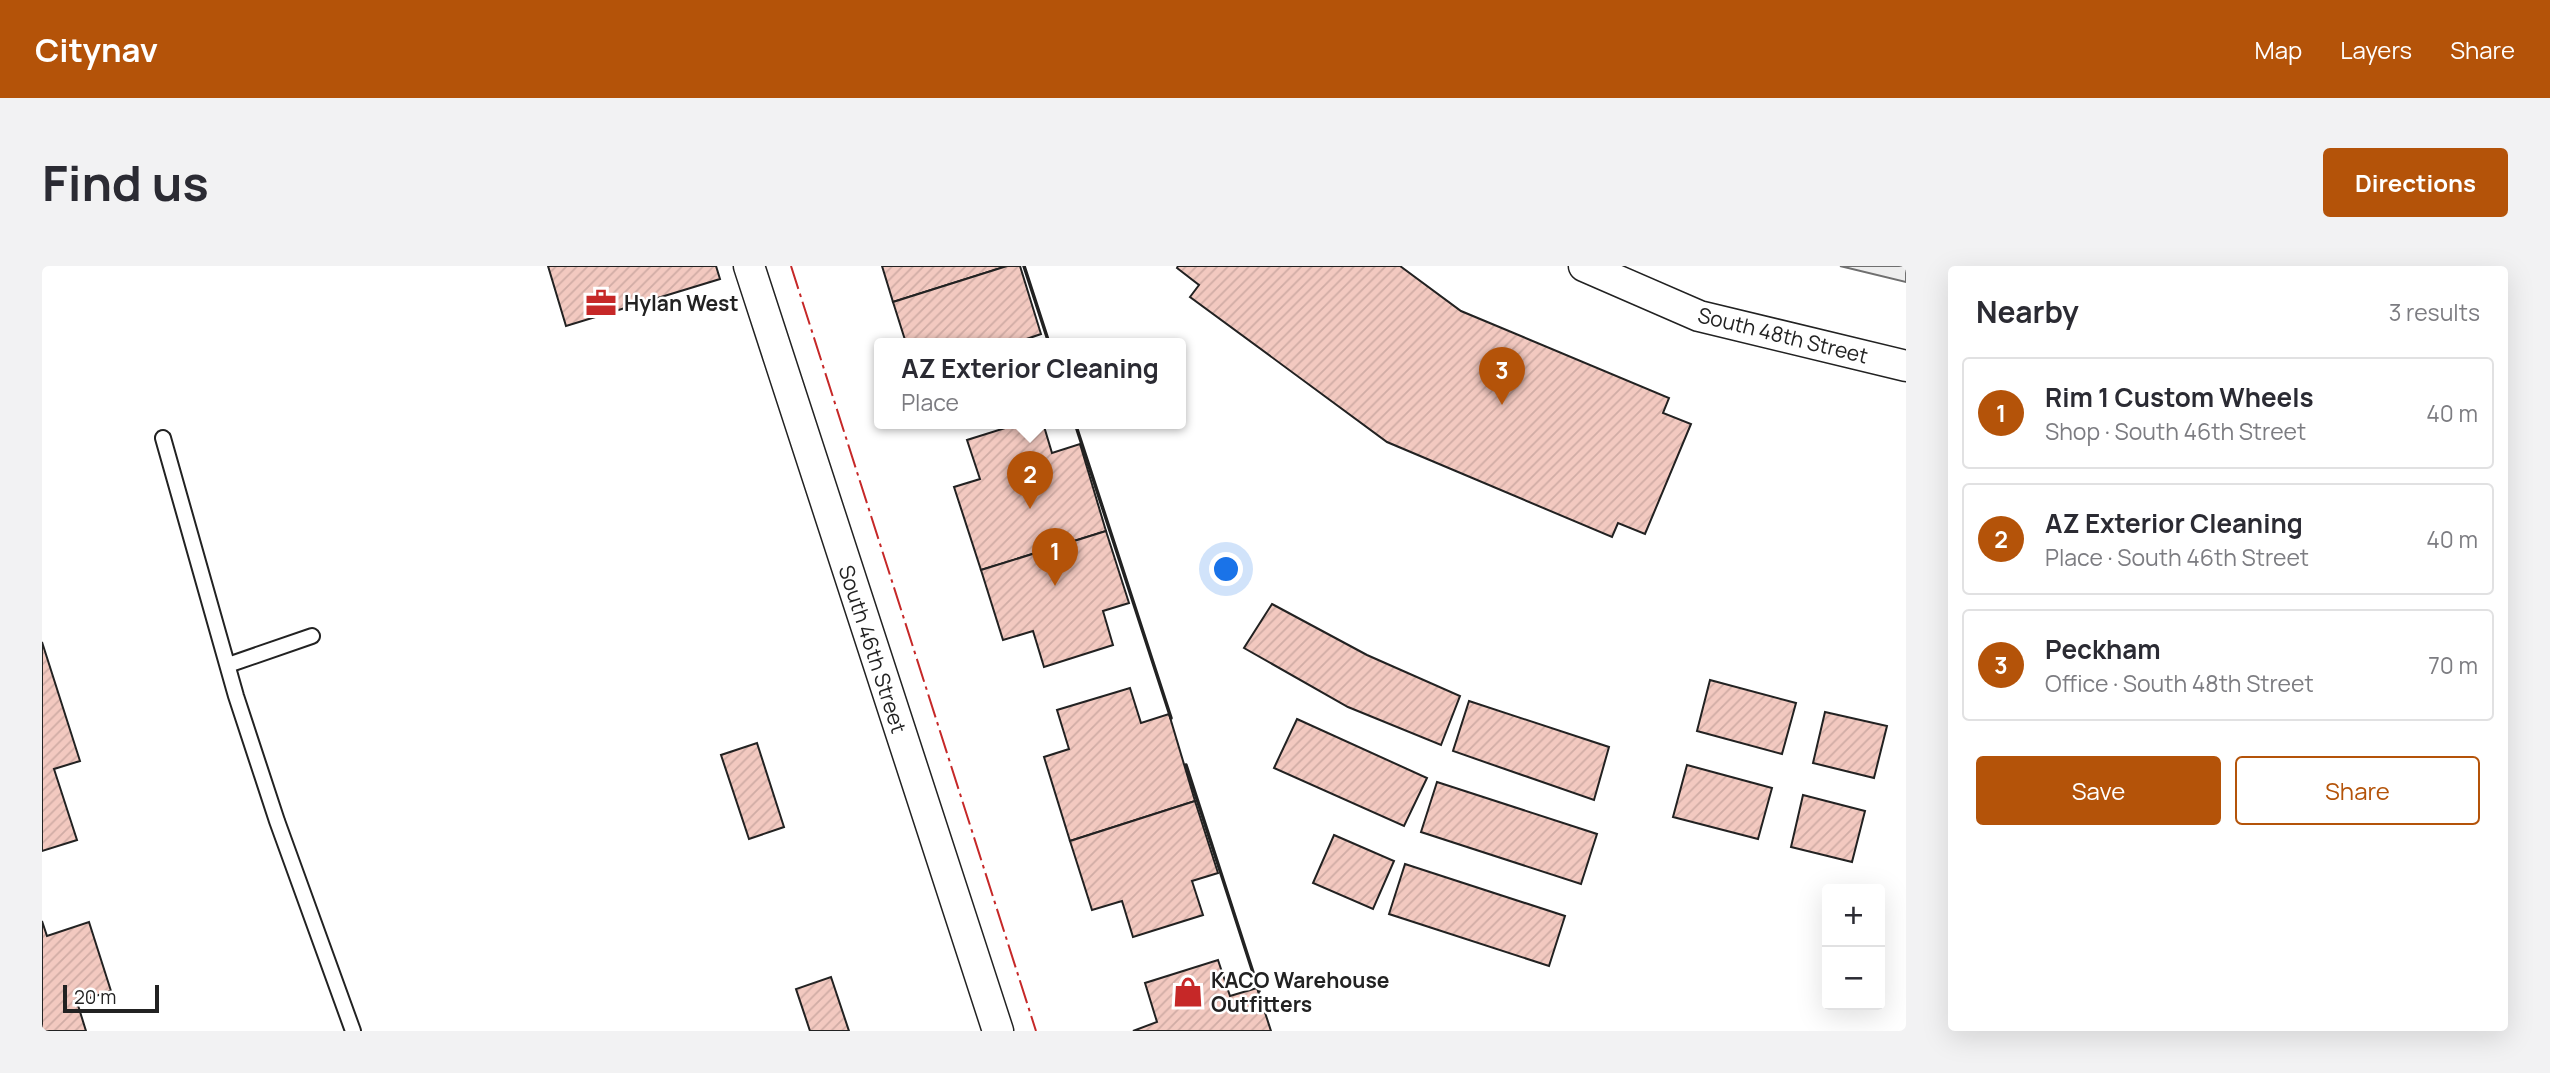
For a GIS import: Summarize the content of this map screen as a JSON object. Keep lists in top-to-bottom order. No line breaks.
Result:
{"streets":{"street":["South 48th Street","South 46th Street"]},"places":{"office":["Hylan West"],"shop":["KACO Warehouse Outfitters"]},"scale_bar":"20 m","page":{"header":"Citynav","nav":["Map","Layers","Share"],"buttons":["Directions",["Save","Share"]],"title":"Find us","heading":["Nearby","3 results"],"popup":["AZ Exterior Cleaning","Place"],"pins":["3","2","1"],"list":[{"mark":"1","name":"Rim 1 Custom Wheels","note":"Shop · South 46th Street","value":"40 m"},{"mark":"2","name":"AZ Exterior Cleaning","note":"Place · South 46th Street","value":"40 m"},{"mark":"3","name":"Peckham","note":"Office · South 48th Street","value":"70 m"}],"map_buttons":["+","−"],"scale":"20 m"}}
